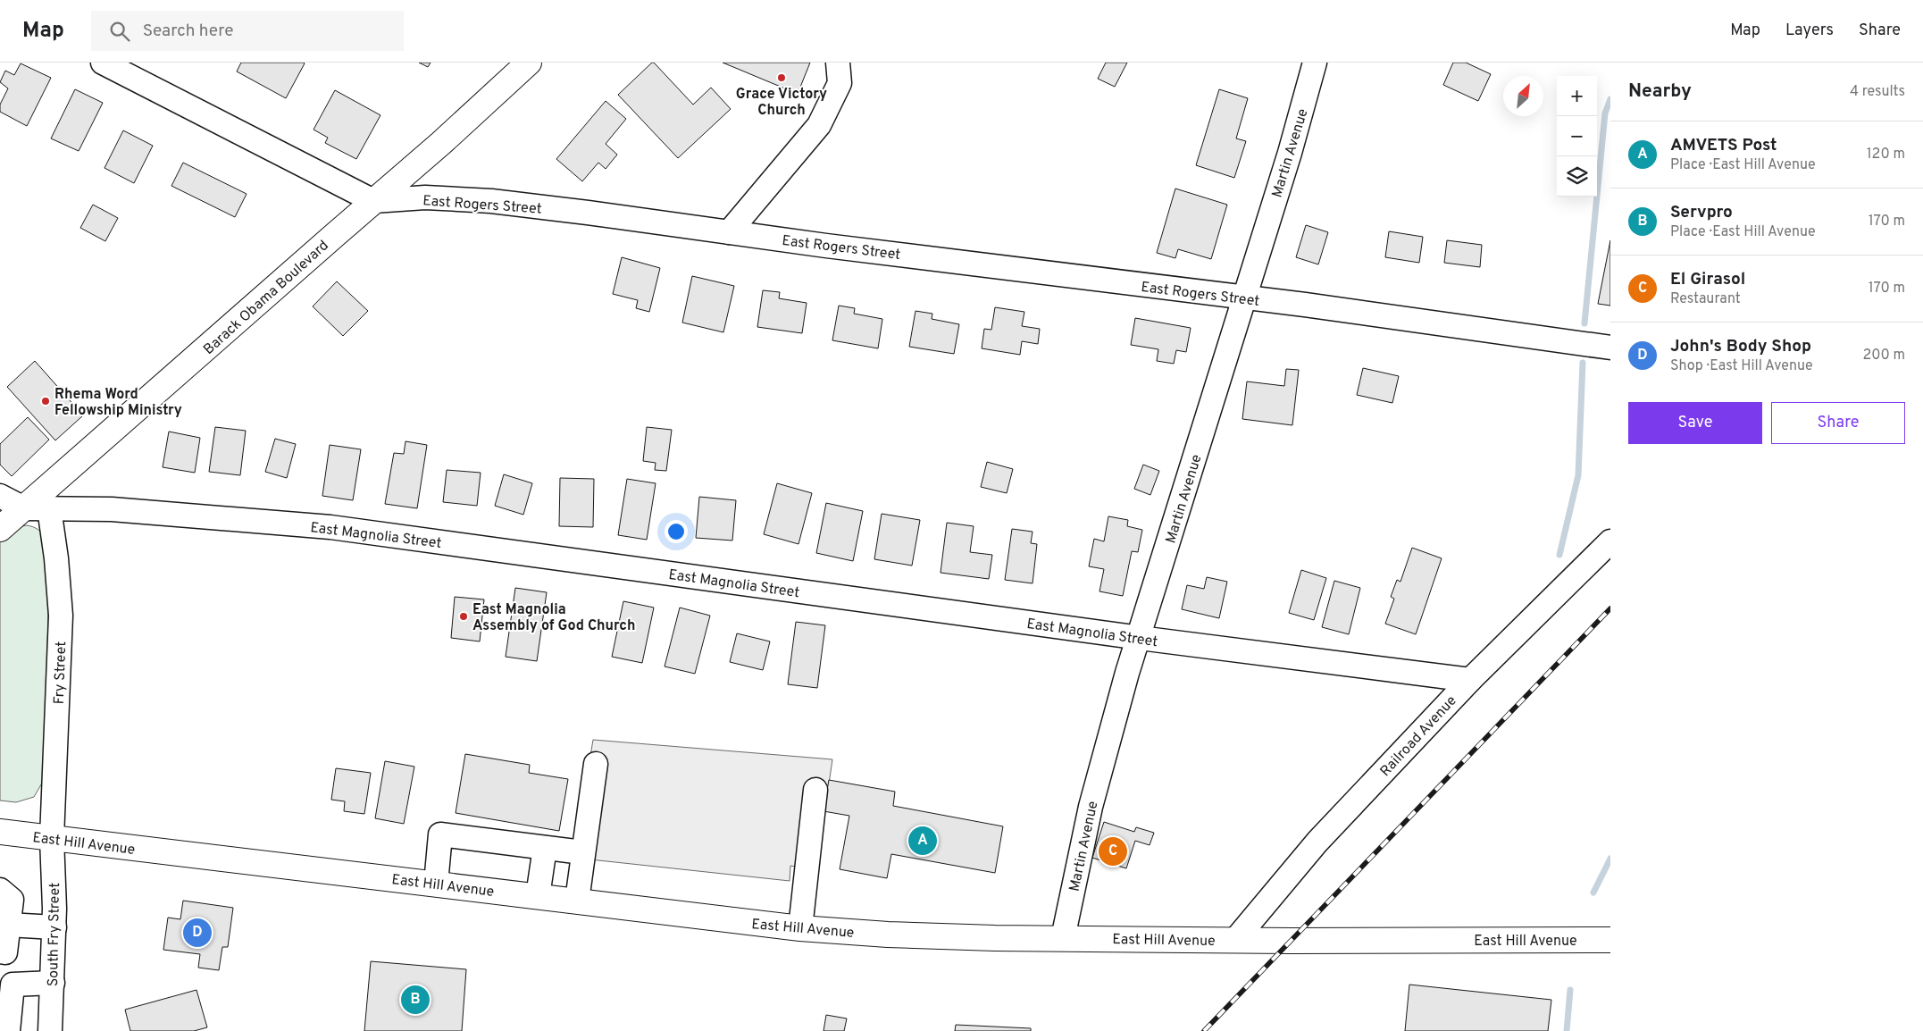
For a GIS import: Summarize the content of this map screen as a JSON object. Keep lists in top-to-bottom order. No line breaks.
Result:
{"streets":{"main road":["Barack Obama Boulevard","East Hill Avenue"],"street":["Martin Avenue","East Rogers Street","East Magnolia Street","Fry Street","Railroad Avenue","South Fry Street"]},"crossings":[["Martin Avenue","East Rogers Street"],["Martin Avenue","East Magnolia Street"],["Martin Avenue","East Hill Avenue"],["East Rogers Street","Barack Obama Boulevard"],["Barack Obama Boulevard","East Magnolia Street"],["East Magnolia Street","Fry Street"],["East Magnolia Street","Railroad Avenue"],["Fry Street","East Hill Avenue"],["Fry Street","South Fry Street"],["Railroad Avenue","East Hill Avenue"],["East Hill Avenue","South Fry Street"]],"places":["Grace Victory Church","Rhema Word Fellowship Ministry","East Magnolia Assembly of God Church"],"north":"top right","page":{"header":"Map","search":"Search here","nav":["Map","Layers","Share"],"heading":["Nearby","4 results"],"map_buttons":["+","−"],"list":[{"mark":"A","name":"AMVETS Post","note":"Place · East Hill Avenue","value":"120 m"},{"mark":"B","name":"Servpro","note":"Place · East Hill Avenue","value":"170 m"},{"mark":"C","name":"El Girasol","note":"Restaurant","value":"170 m"},{"mark":"D","name":"John's Body Shop","note":"Shop · East Hill Avenue","value":"200 m"}],"buttons":["Save","Share"],"pins":["A","C","D","B"]}}
